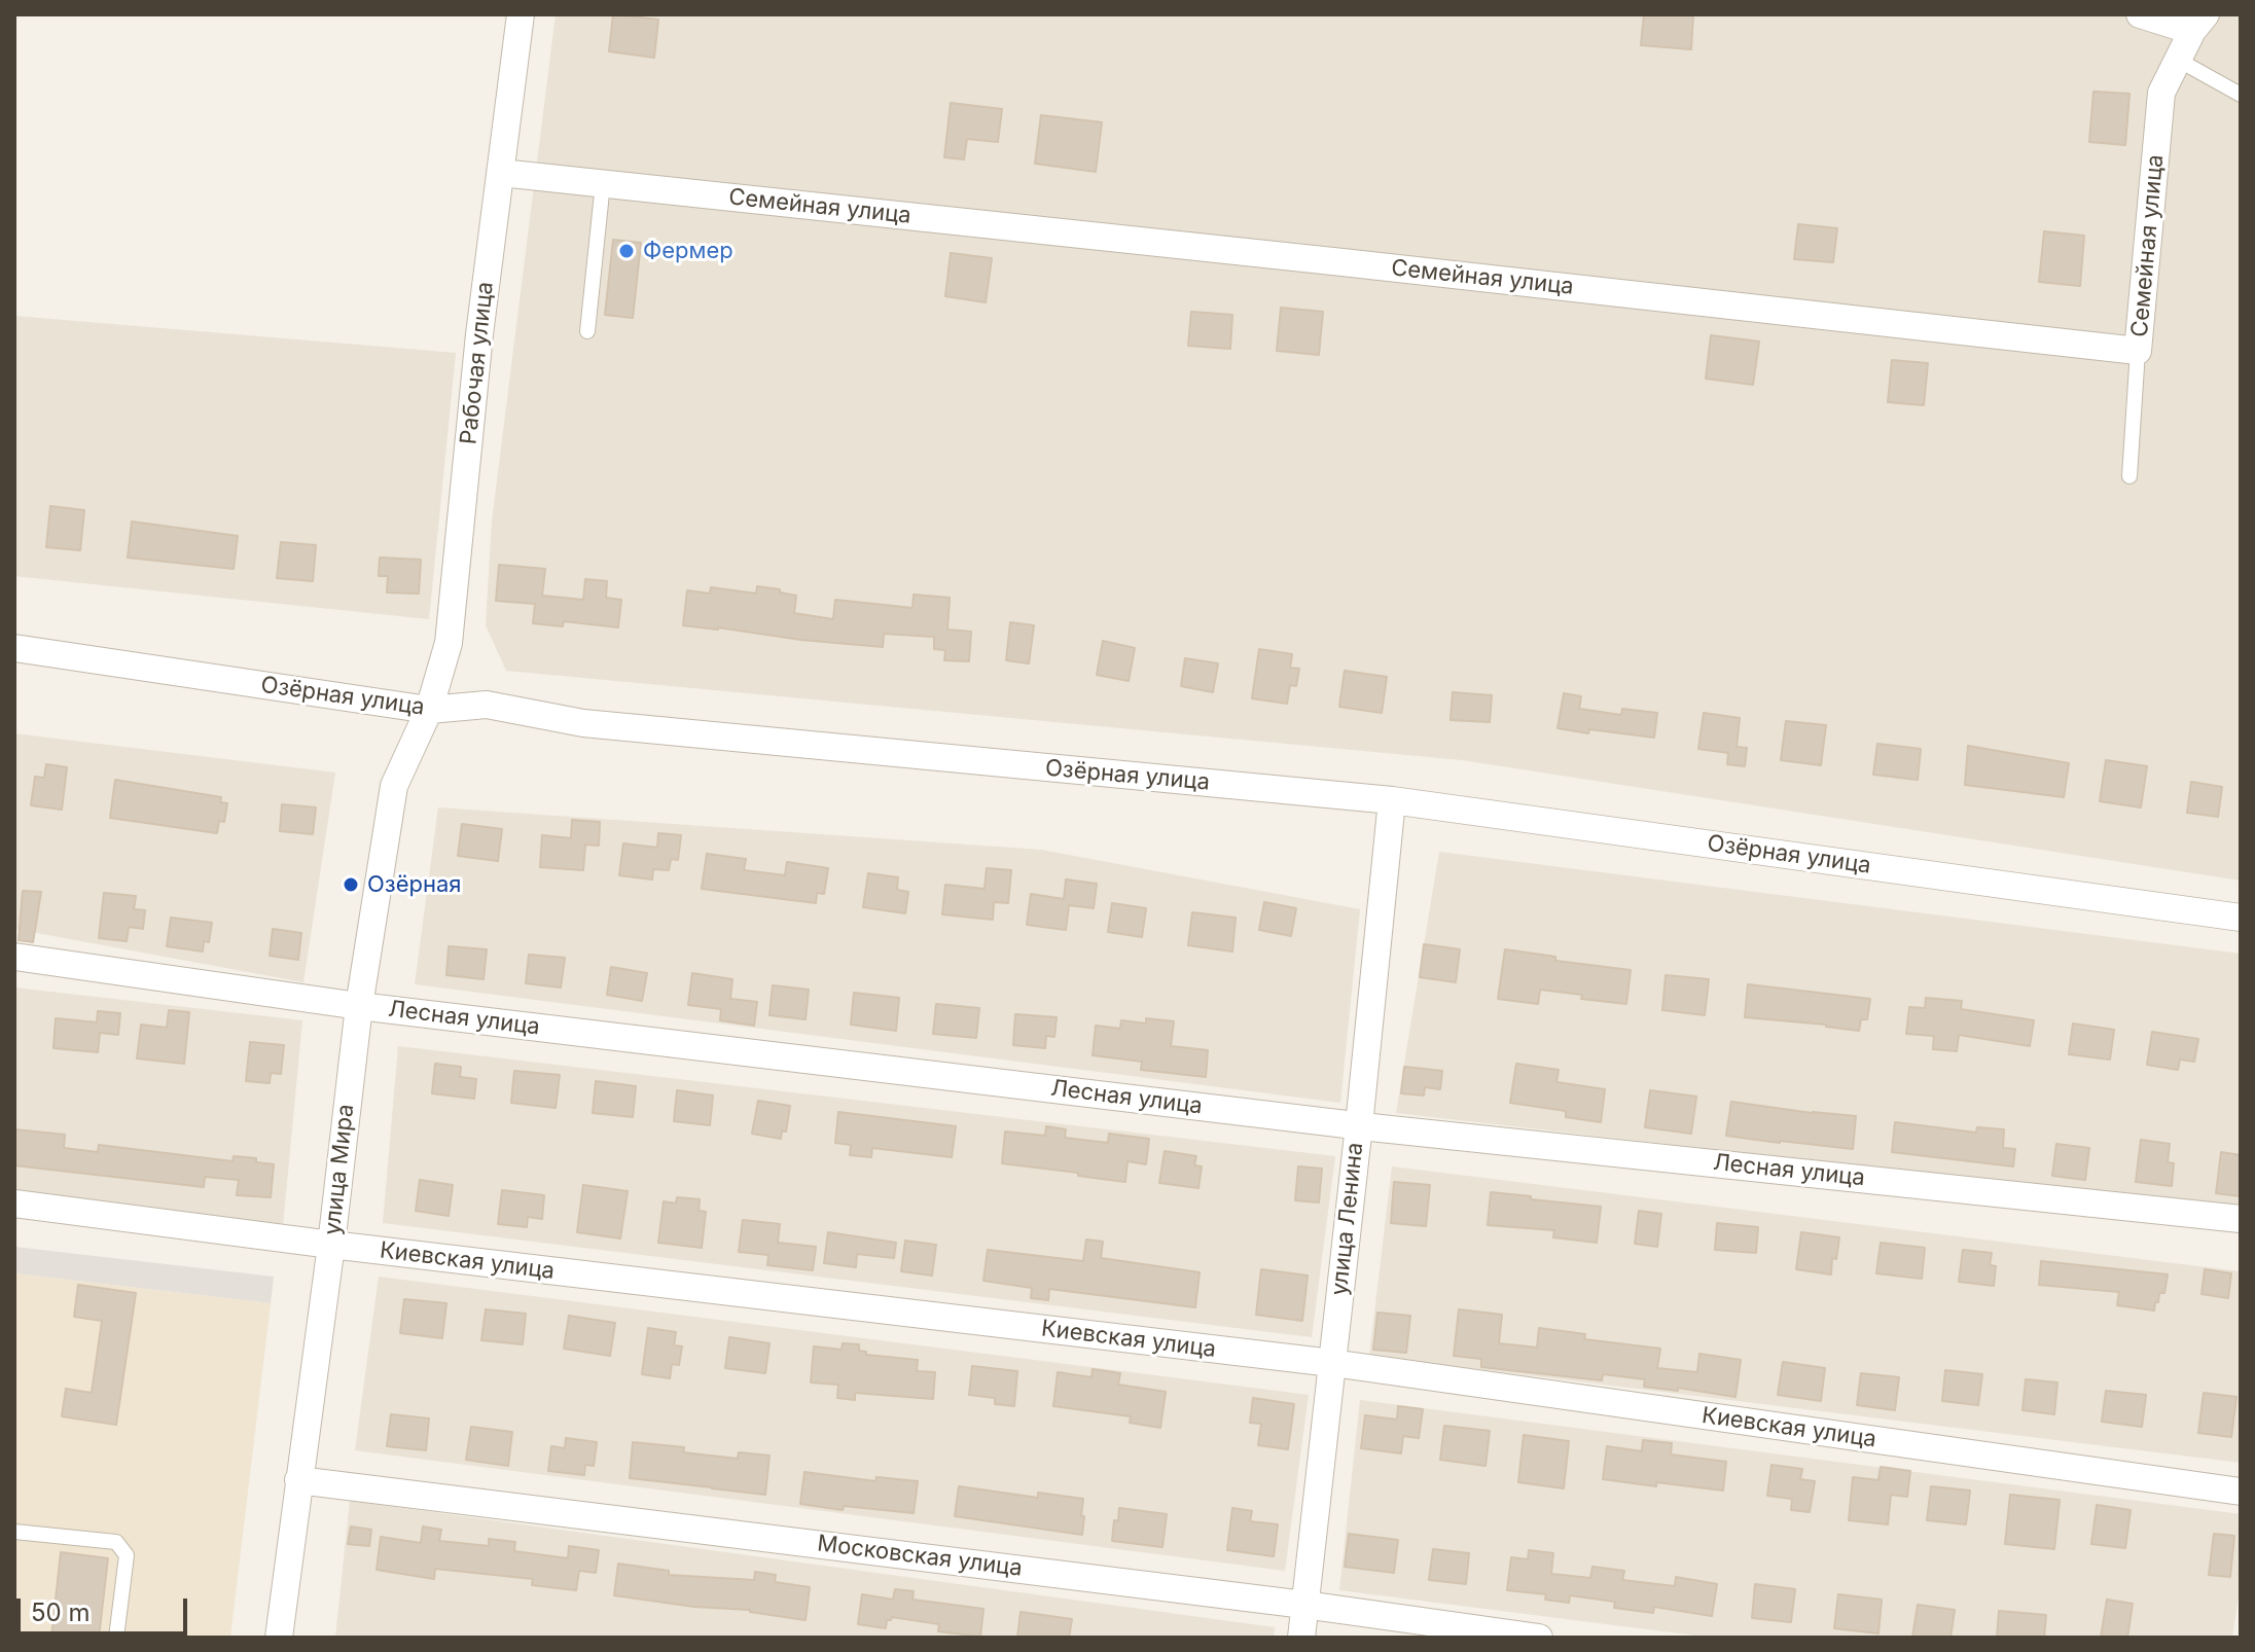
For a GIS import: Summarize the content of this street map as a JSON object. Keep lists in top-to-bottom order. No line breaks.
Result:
{"streets":{"street":["Семейная улица","Рабочая улица","Озёрная улица","Лесная улица","улица Мира","улица Ленина","Киевская улица","Московская улица"]},"crossings":[["Семейная улица","Рабочая улица"],["Рабочая улица","Озёрная улица"],["Рабочая улица","улица Мира"],["Озёрная улица","улица Мира"],["Озёрная улица","улица Ленина"],["Лесная улица","улица Мира"],["Лесная улица","улица Ленина"],["улица Мира","Киевская улица"],["улица Мира","Московская улица"],["улица Ленина","Киевская улица"],["улица Ленина","Московская улица"]],"places":["Фермер","Озёрная"],"scale_bar":"50 m"}
